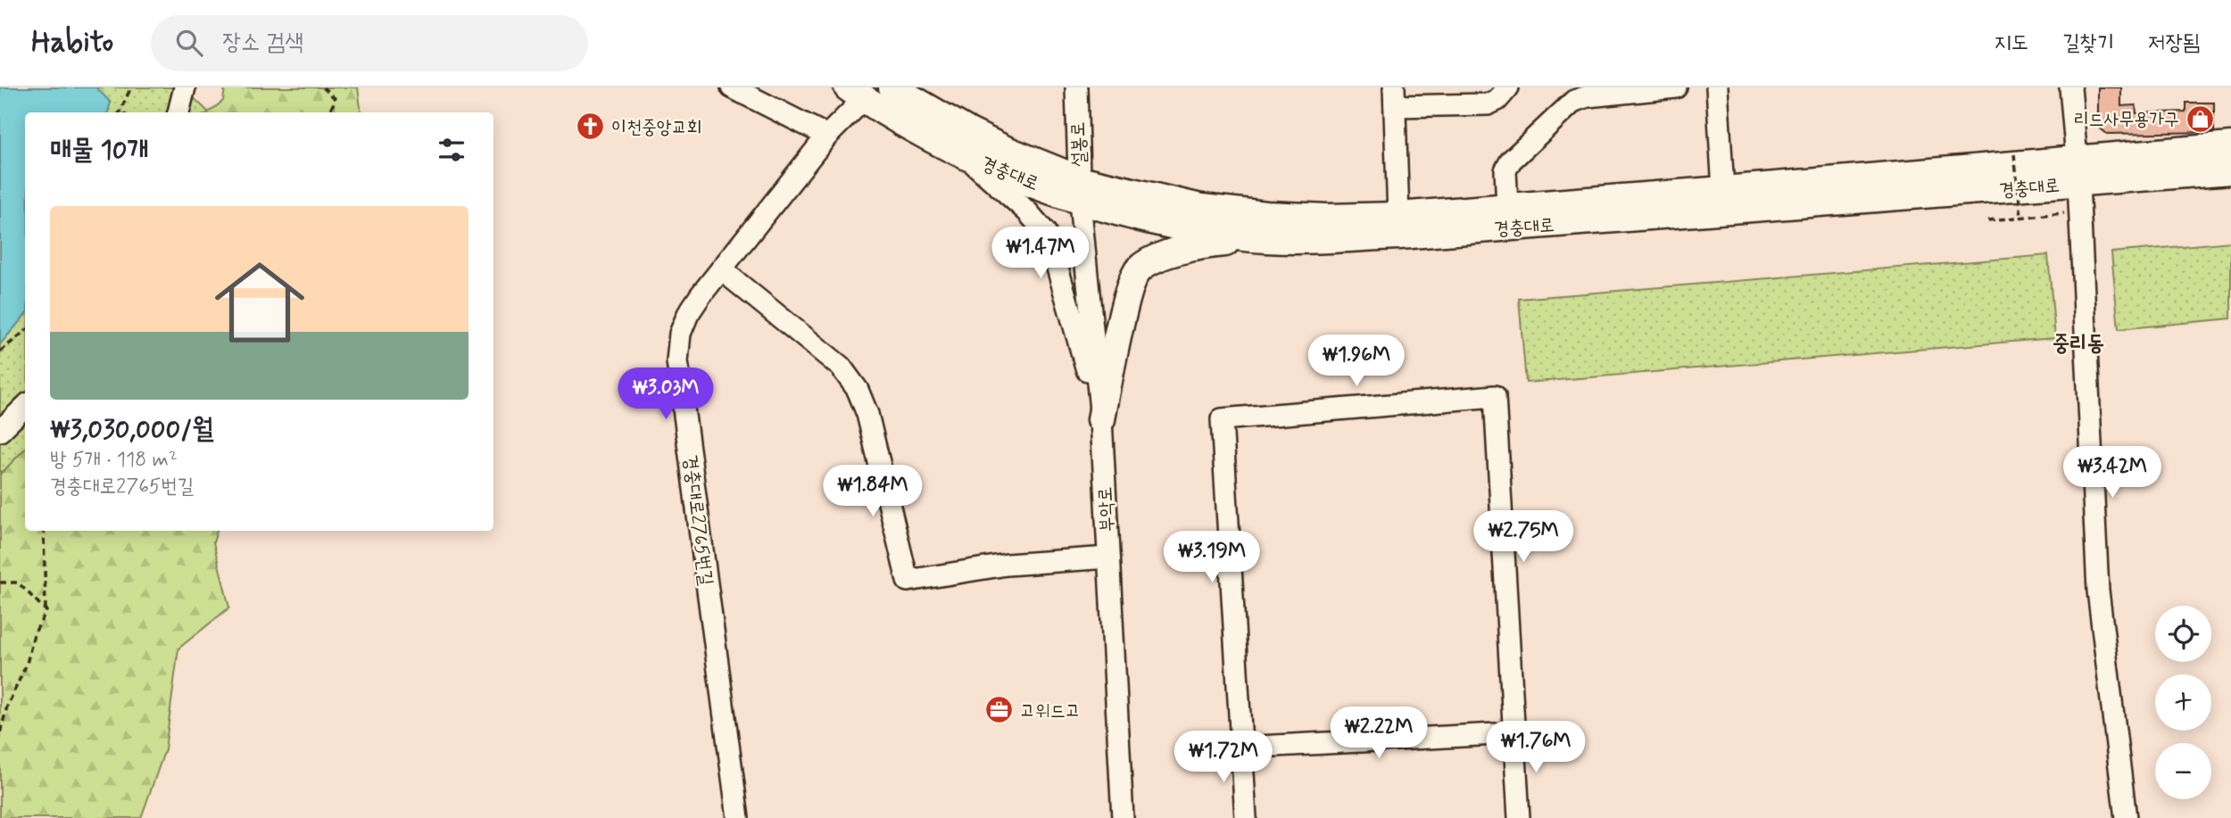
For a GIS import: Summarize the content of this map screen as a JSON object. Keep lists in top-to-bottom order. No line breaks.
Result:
{"streets":{"main road":["경충대로"],"street":["설봉로","부악로","경충대로2765번길"]},"crossings":[["설봉로","경충대로"],["설봉로","부악로"],["경충대로","부악로"],["경충대로","경충대로2765번길"]],"districts":["중리동"],"places":{"shop":["리드사무용가구"],"church":["이천중앙교회"],"office":["고위드고"]},"page":{"header":"Habito","search":"장소 검색","nav":["지도","길찾기","저장됨"],"heading":"매물 10개","list":[{"name":"₩3,030,000/월","note":"방 5개 · 118 m² · 경충대로2765번길"}],"price":["₩1.47M","₩1.96M","₩3.03M","₩3.42M","₩1.84M","₩2.75M","₩3.19M","₩2.22M","₩1.76M","₩1.72M"],"map_buttons":["+","−"]}}
